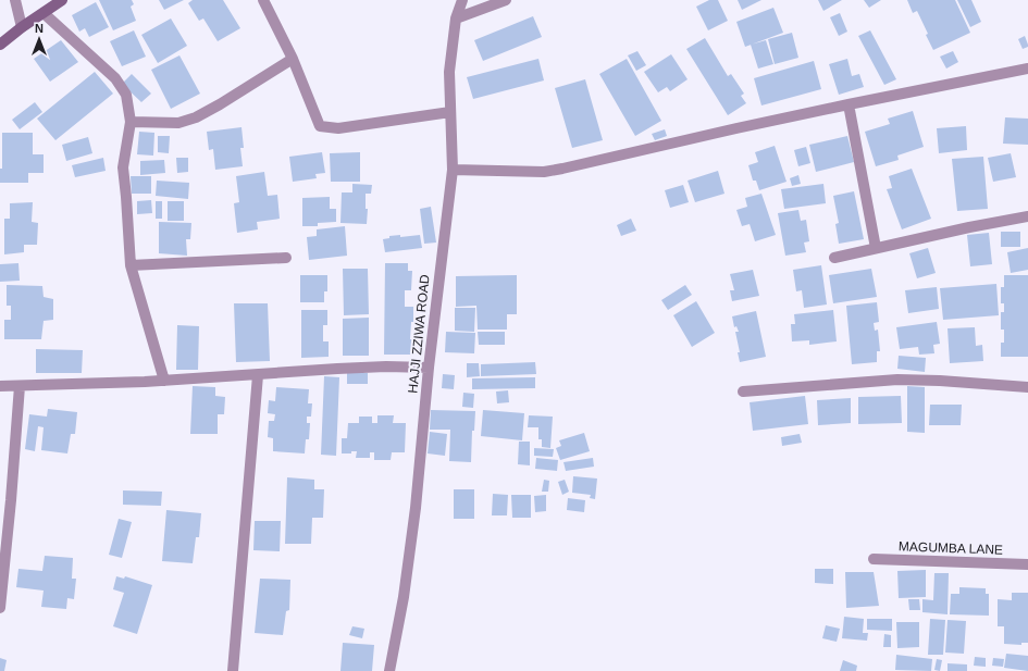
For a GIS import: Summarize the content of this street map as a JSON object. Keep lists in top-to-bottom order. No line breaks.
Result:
{"streets":{"street":["HAJJI ZZIWA ROAD","MAGUMBA LANE"]},"north":"top"}
